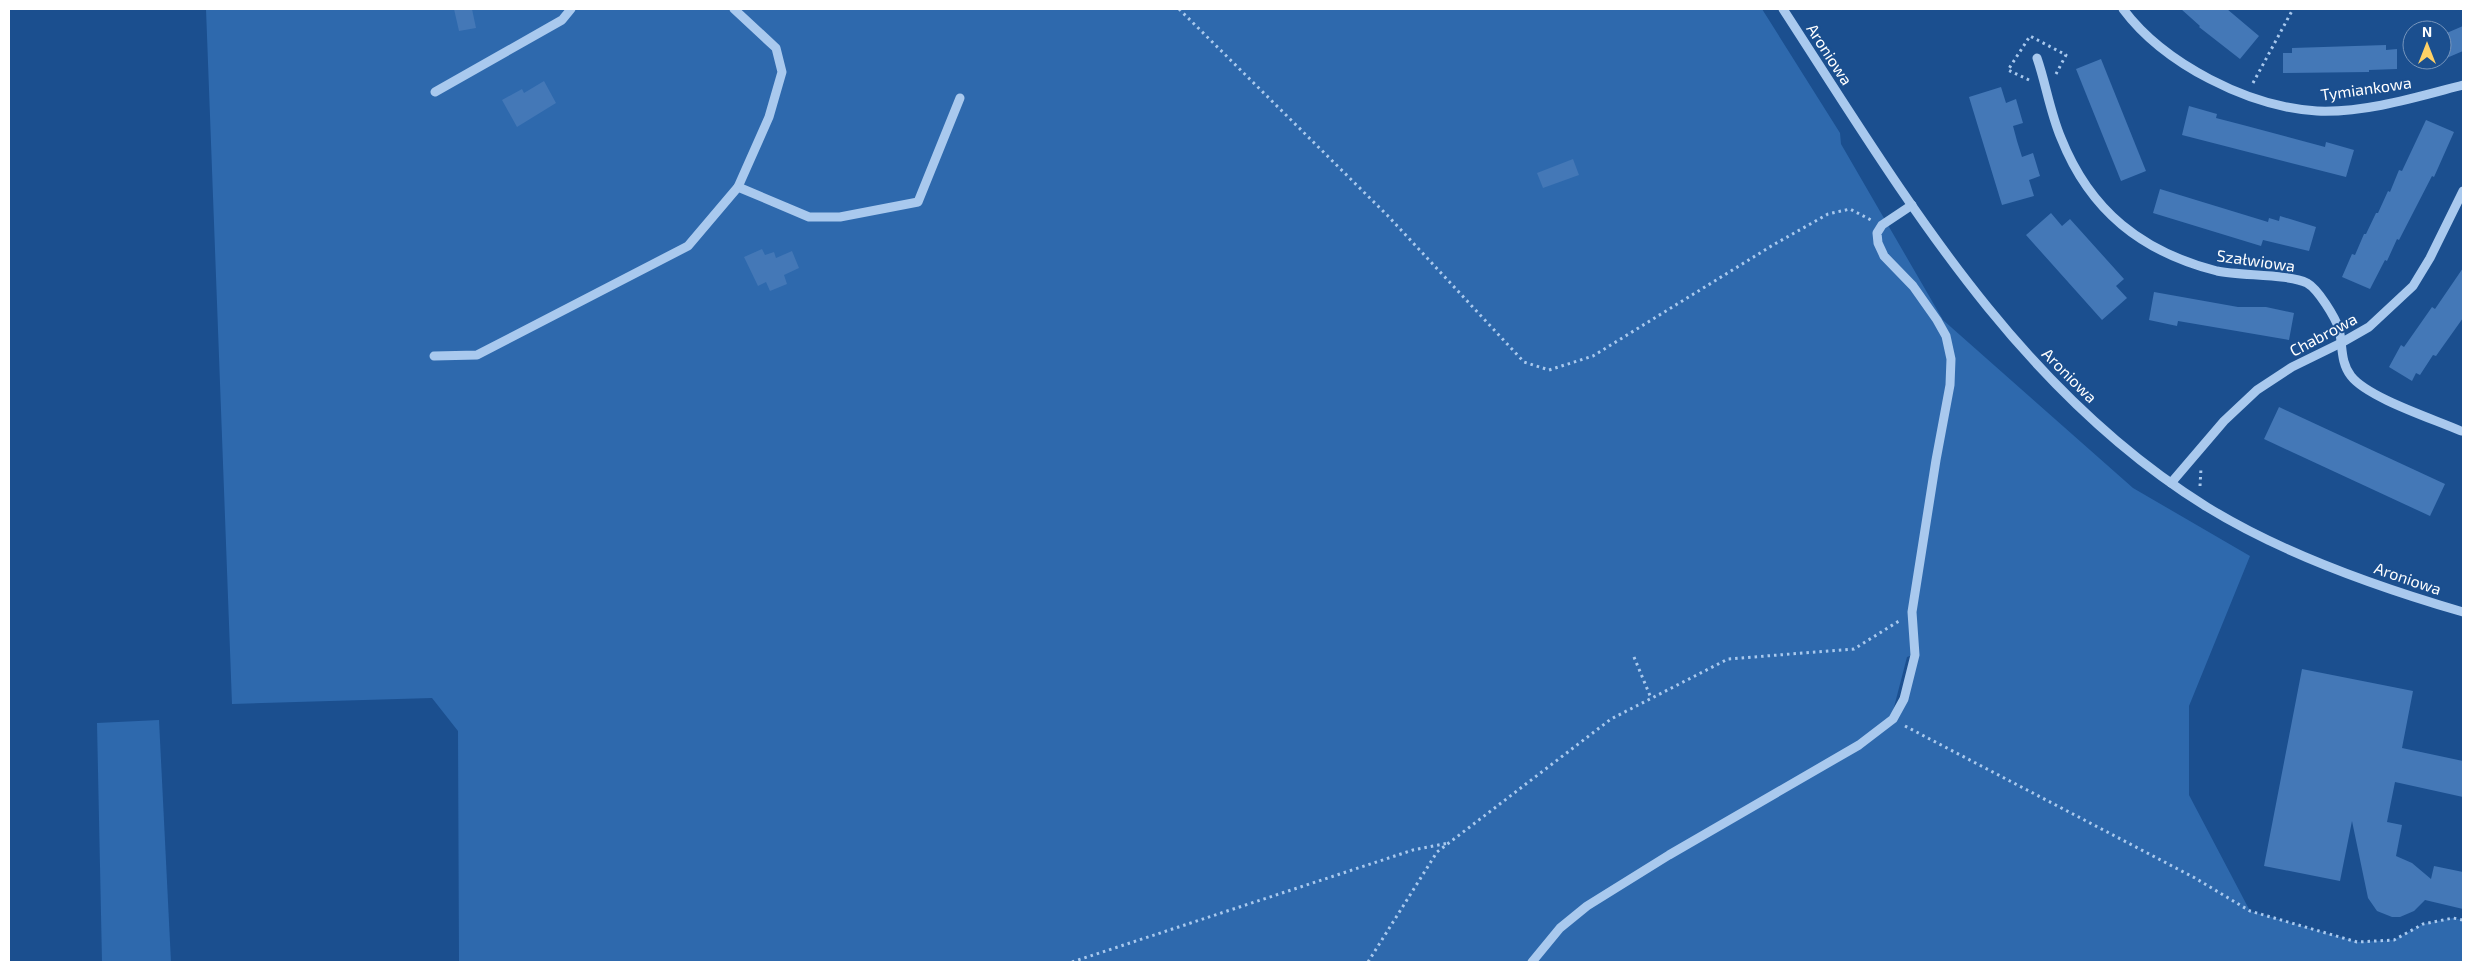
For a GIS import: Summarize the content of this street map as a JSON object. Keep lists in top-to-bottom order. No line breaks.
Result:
{"streets":{"street":["Aroniowa","Tymiankowa","Szałwiowa","Chabrowa"]},"crossings":[["Aroniowa","Chabrowa"],["Szałwiowa","Chabrowa"]],"north":"top"}
